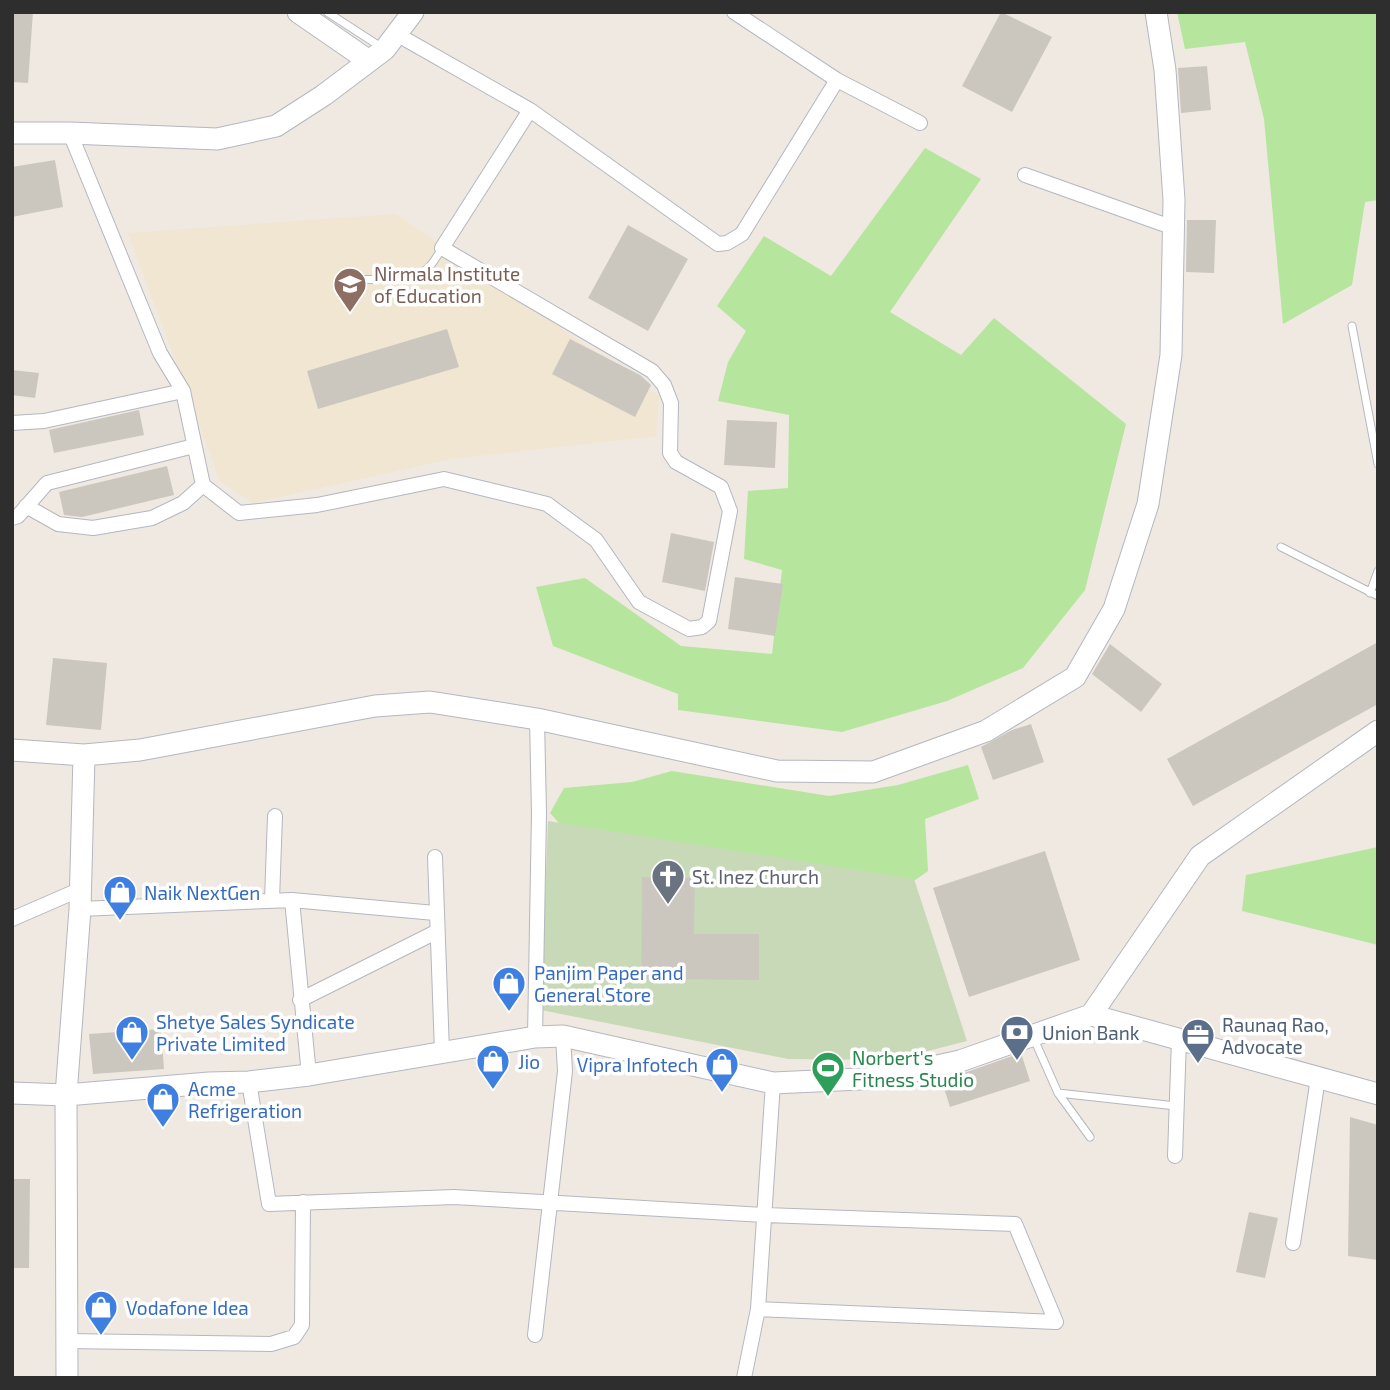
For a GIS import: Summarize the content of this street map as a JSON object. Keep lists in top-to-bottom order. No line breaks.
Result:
{"places":{"school or university":["Nirmala Institute of Education"],"church":["St. Inez Church"],"shop":["Naik NextGen","Panjim Paper and General Store","Shetye Sales Syndicate Private Limited","Jio","Vipra Infotech","Acme Refrigeration","Vodafone Idea"],"bank":["Union Bank"],"office":["Raunaq Rao, Advocate"],"sports":["Norbert's Fitness Studio"]}}
